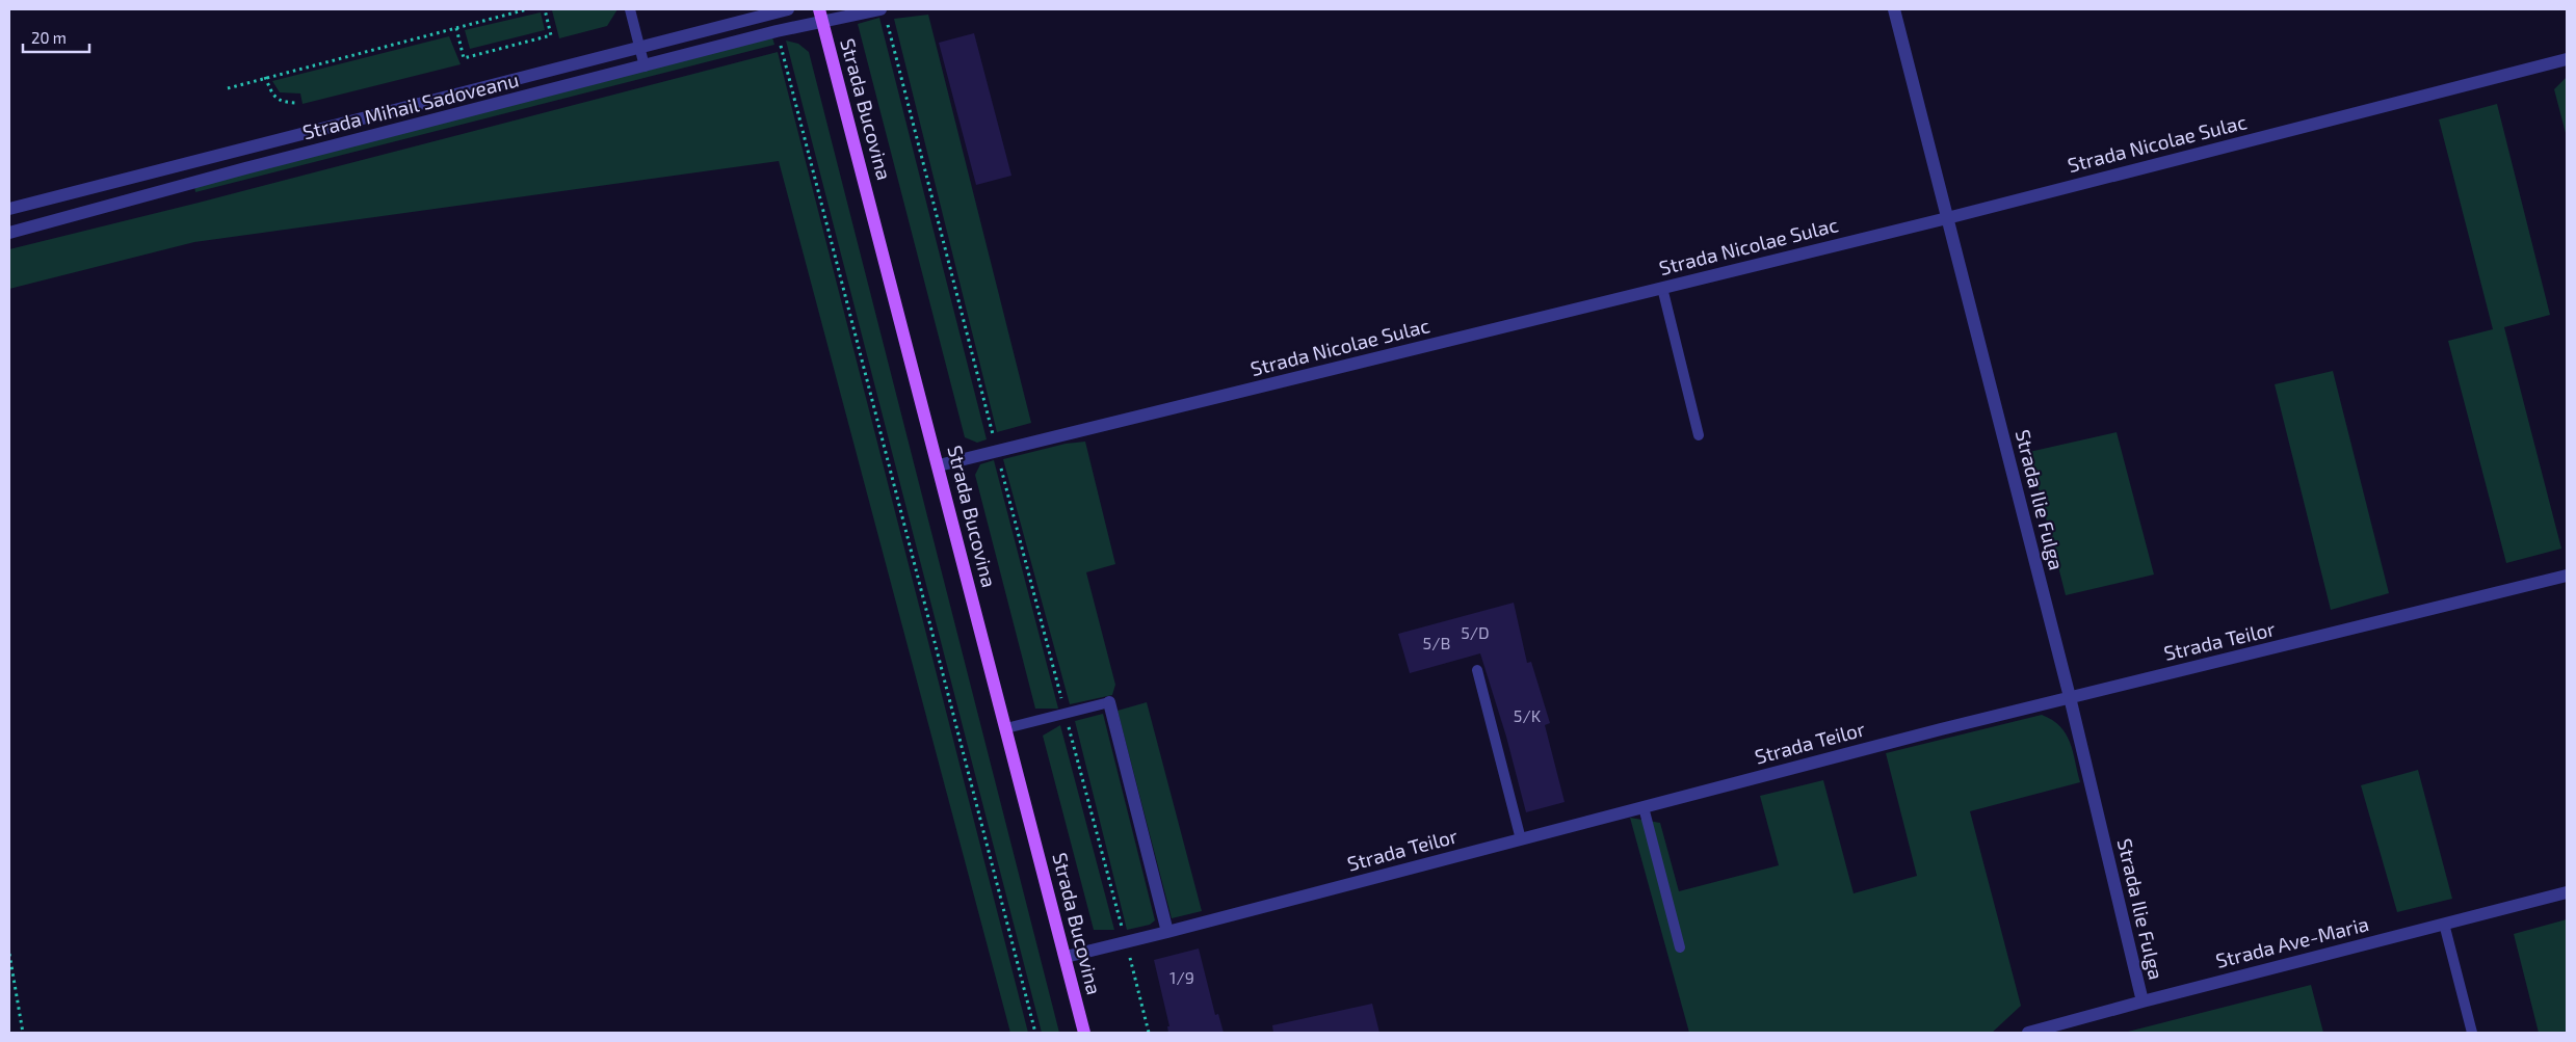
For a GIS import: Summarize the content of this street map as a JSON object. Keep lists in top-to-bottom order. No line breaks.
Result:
{"streets":{"main road":["Strada Bucovina"],"street":["Strada Mihail Sadoveanu","Strada Nicolae Sulac","Strada Ilie Fulga","Strada Teilor","Strada Ave-Maria"]},"crossings":[["Strada Mihail Sadoveanu","Strada Bucovina"],["Strada Bucovina","Strada Nicolae Sulac"],["Strada Bucovina","Strada Teilor"],["Strada Nicolae Sulac","Strada Ilie Fulga"],["Strada Ilie Fulga","Strada Teilor"],["Strada Ilie Fulga","Strada Ave-Maria"]],"house_numbers":["5/D","5/B","5/K","1/9"],"scale_bar":"20 m"}
